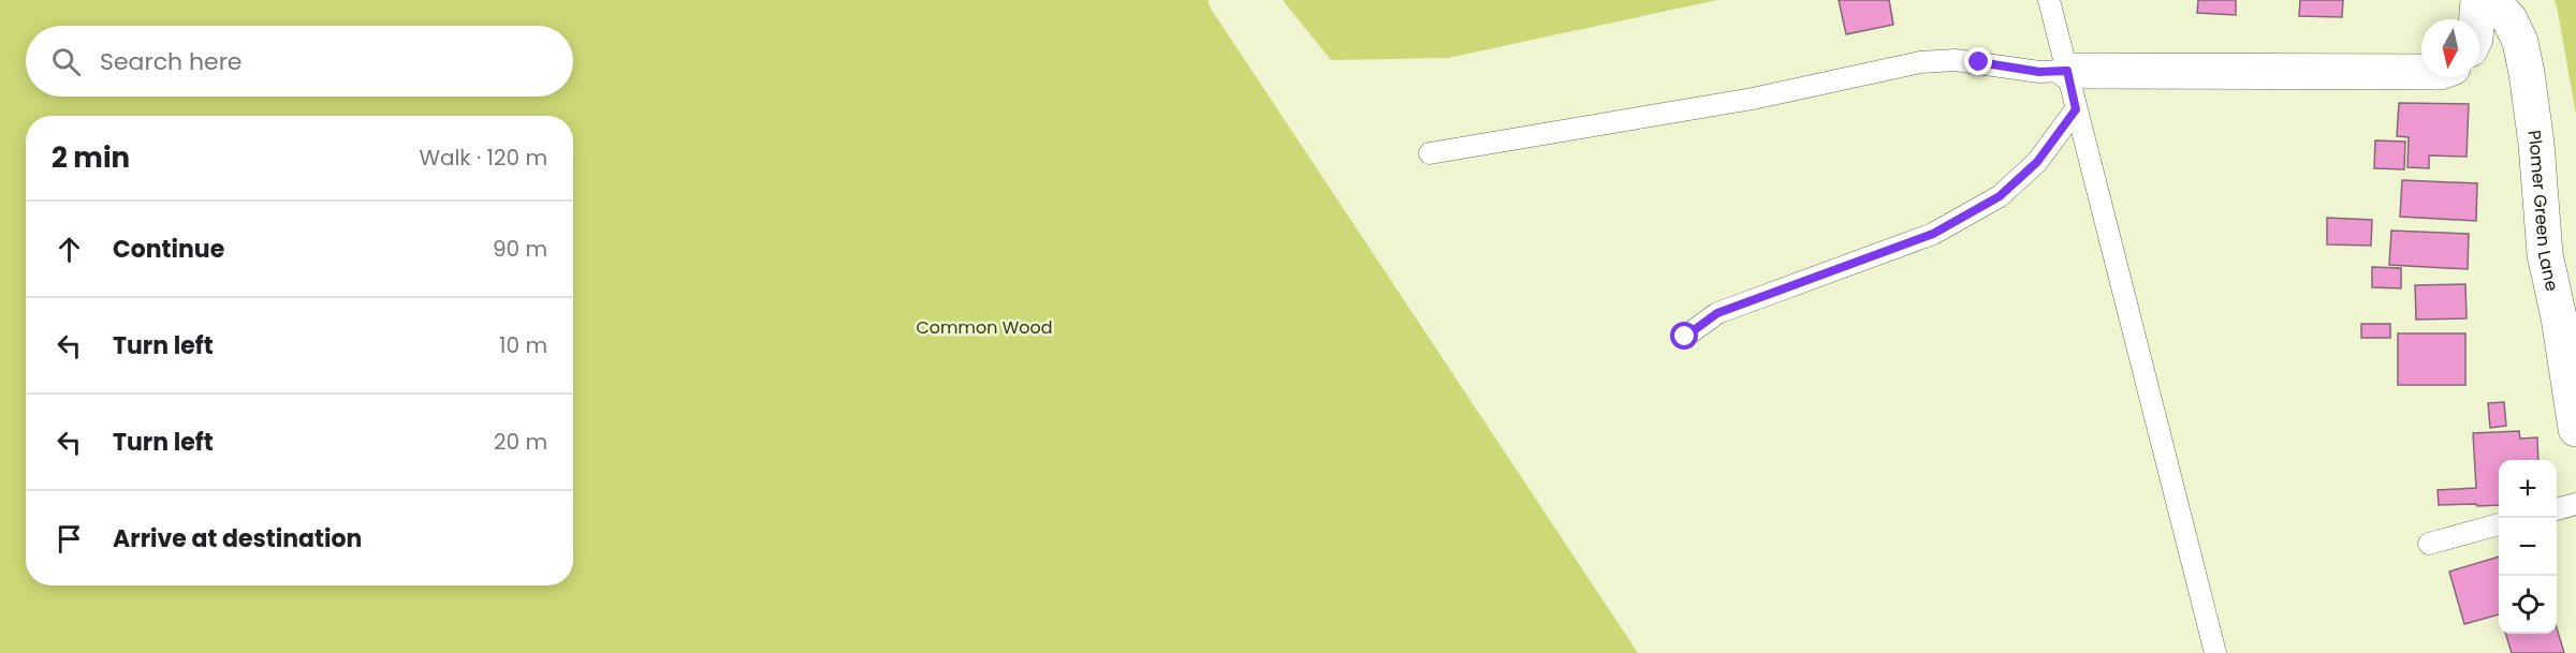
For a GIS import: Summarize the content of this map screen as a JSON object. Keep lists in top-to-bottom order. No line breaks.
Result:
{"streets":{"street":["Plomer Green Lane"]},"parks":["Common Wood"],"north":"bottom","page":{"search":"Search here","heading":["2 min","Walk · 120 m"],"list":[["Continue","90 m"],["Turn left","10 m"],["Turn left","20 m"],"Arrive at destination"],"map_buttons":["+","−"]}}
